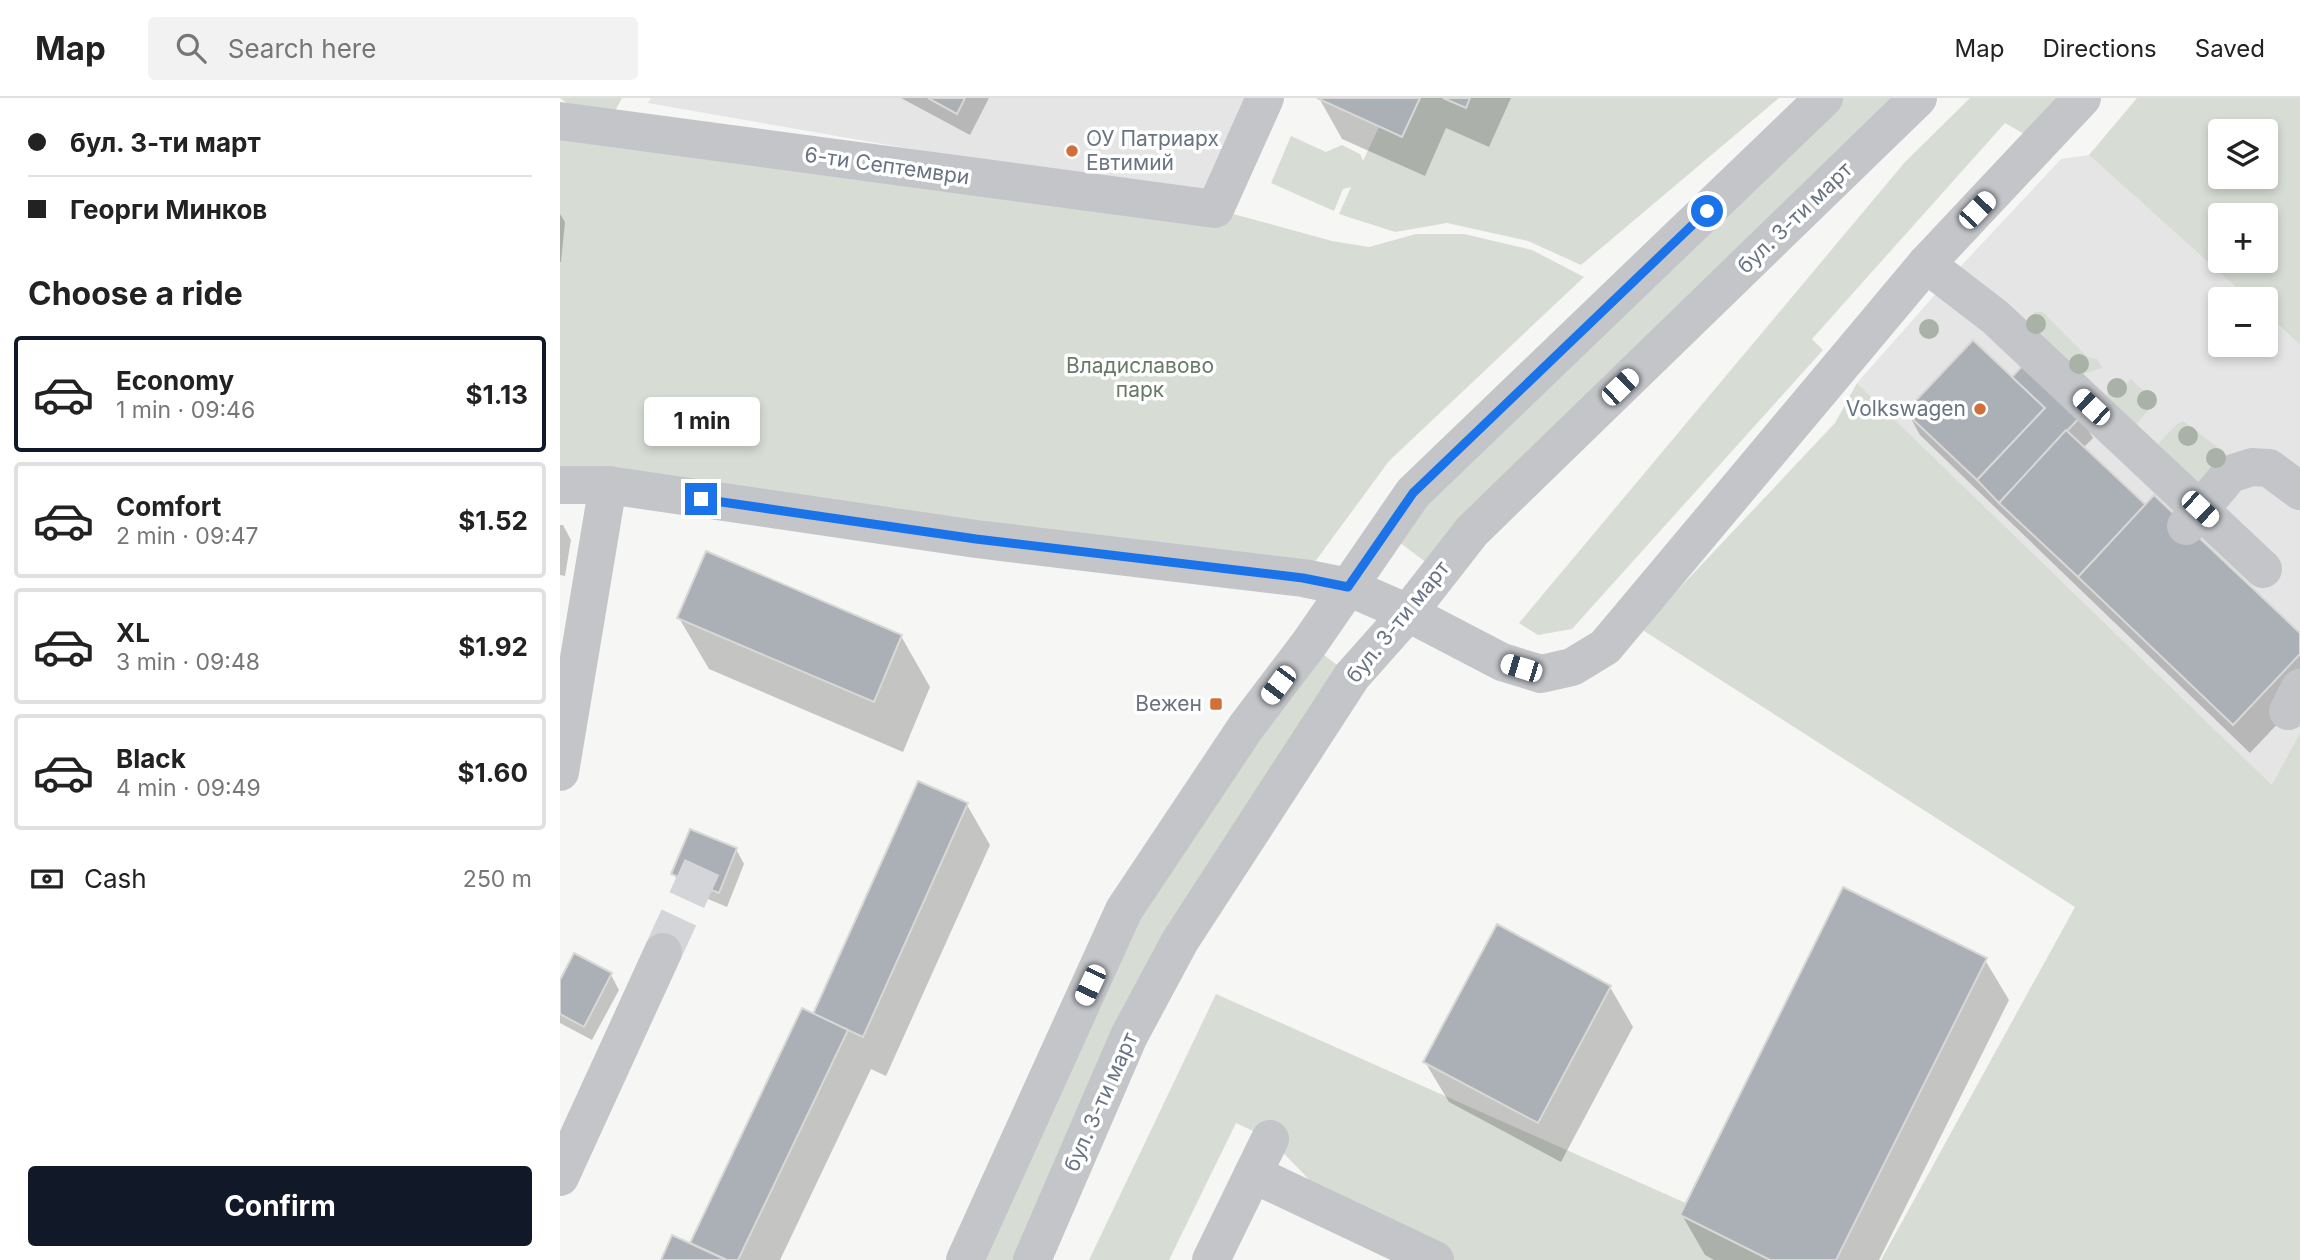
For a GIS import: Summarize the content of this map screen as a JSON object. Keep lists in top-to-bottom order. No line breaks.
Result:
{"streets":{"street":["6-ти Септември","бул. 3-ти март"]},"parks":["Владиславово парк"],"places":{"other":["ОУ Патриарх Евтимий","Volkswagen"],"transit":["Вежен"]},"page":{"header":"Map","search":"Search here","nav":["Map","Directions","Saved"],"banner":["бул. 3-ти март","Георги Минков"],"map_buttons":["+","−"],"heading":"Choose a ride","list":[{"name":"Economy","note":"1 min · 09:46","value":"$1.13"},{"name":"Comfort","note":"2 min · 09:47","value":"$1.52"},{"name":"XL","note":"3 min · 09:48","value":"$1.92"},{"name":"Black","note":"4 min · 09:49","value":"$1.60"}],"bubble":"1 min","pay":["Cash","250 m"],"buttons":"Confirm"}}
